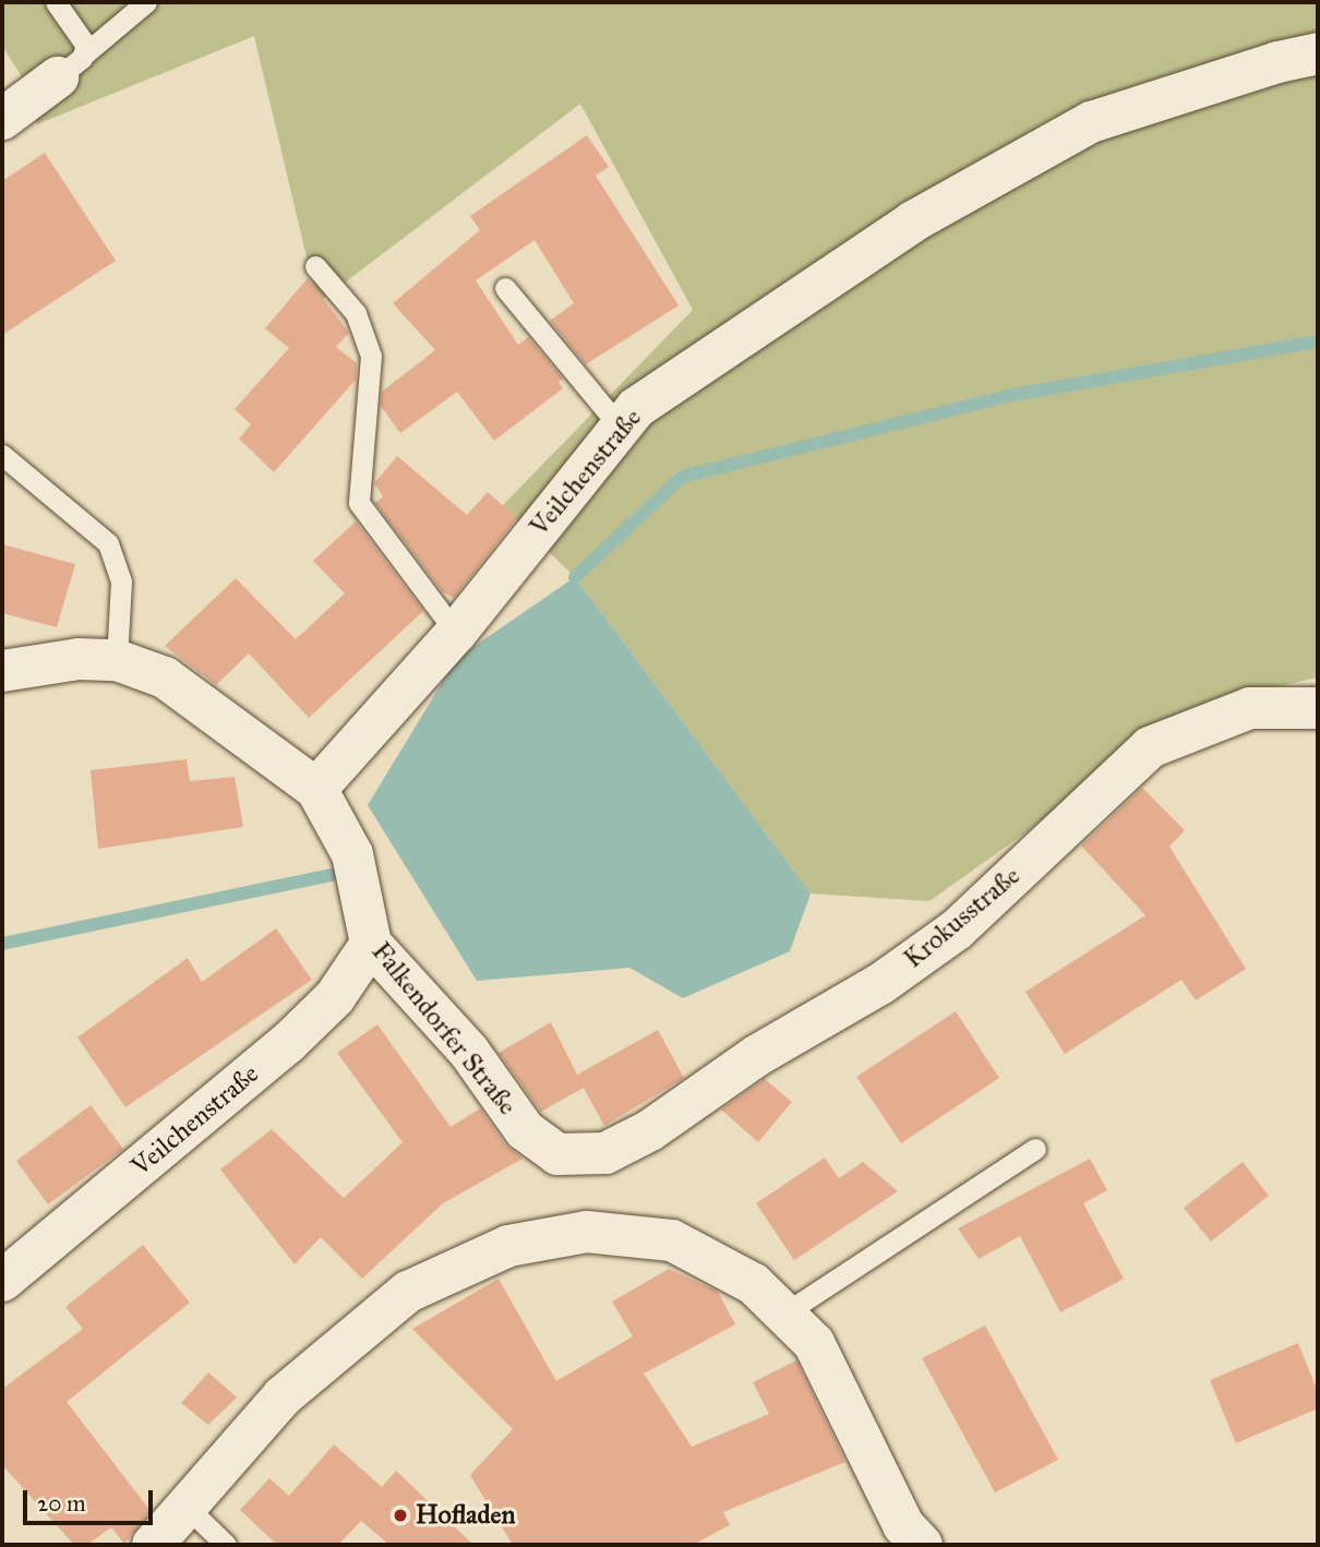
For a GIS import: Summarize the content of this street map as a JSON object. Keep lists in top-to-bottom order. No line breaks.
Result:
{"streets":{"street":["Veilchenstraße","Krokusstraße","Falkendorfer Straße"]},"crossings":[["Veilchenstraße","Falkendorfer Straße"],["Krokusstraße","Falkendorfer Straße"]],"places":["Hofladen"],"scale_bar":"20 m"}
